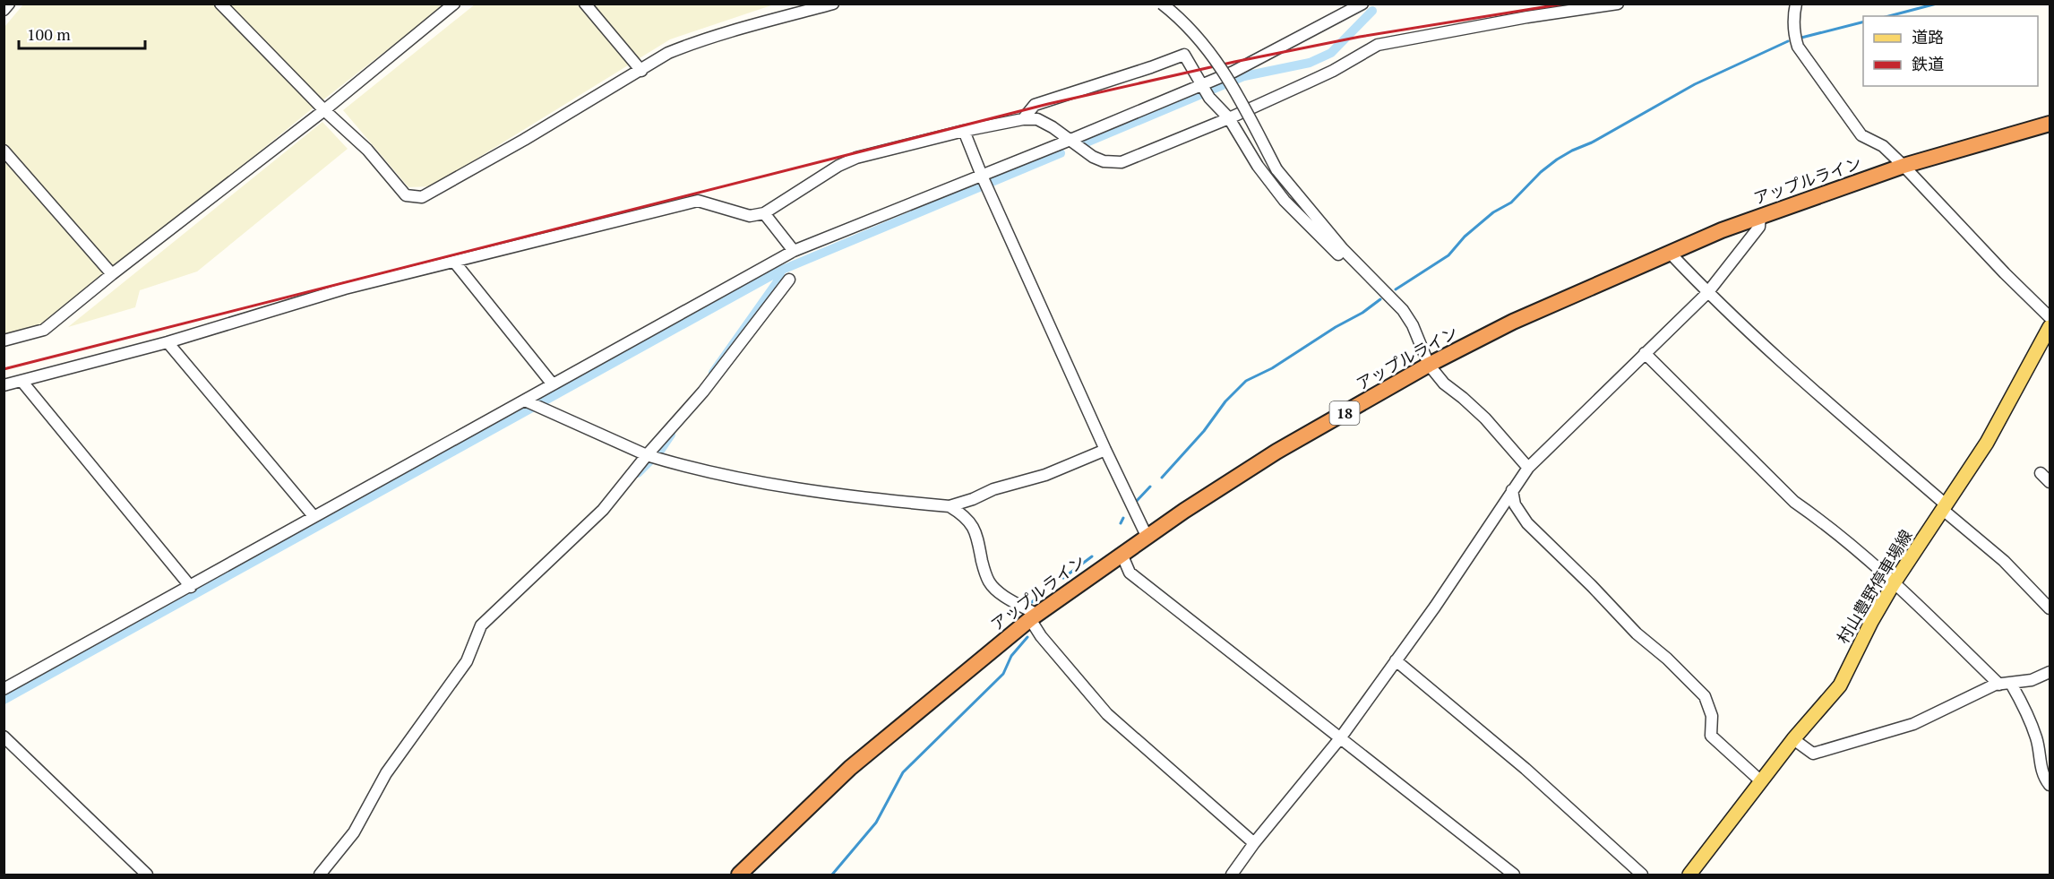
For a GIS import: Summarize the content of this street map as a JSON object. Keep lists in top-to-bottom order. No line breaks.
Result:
{"streets":{"highway":["アップルライン","18"],"main road":["村山豊野停車場線"]},"legend":["道路","鉄道"],"scale_bar":"100 m"}
